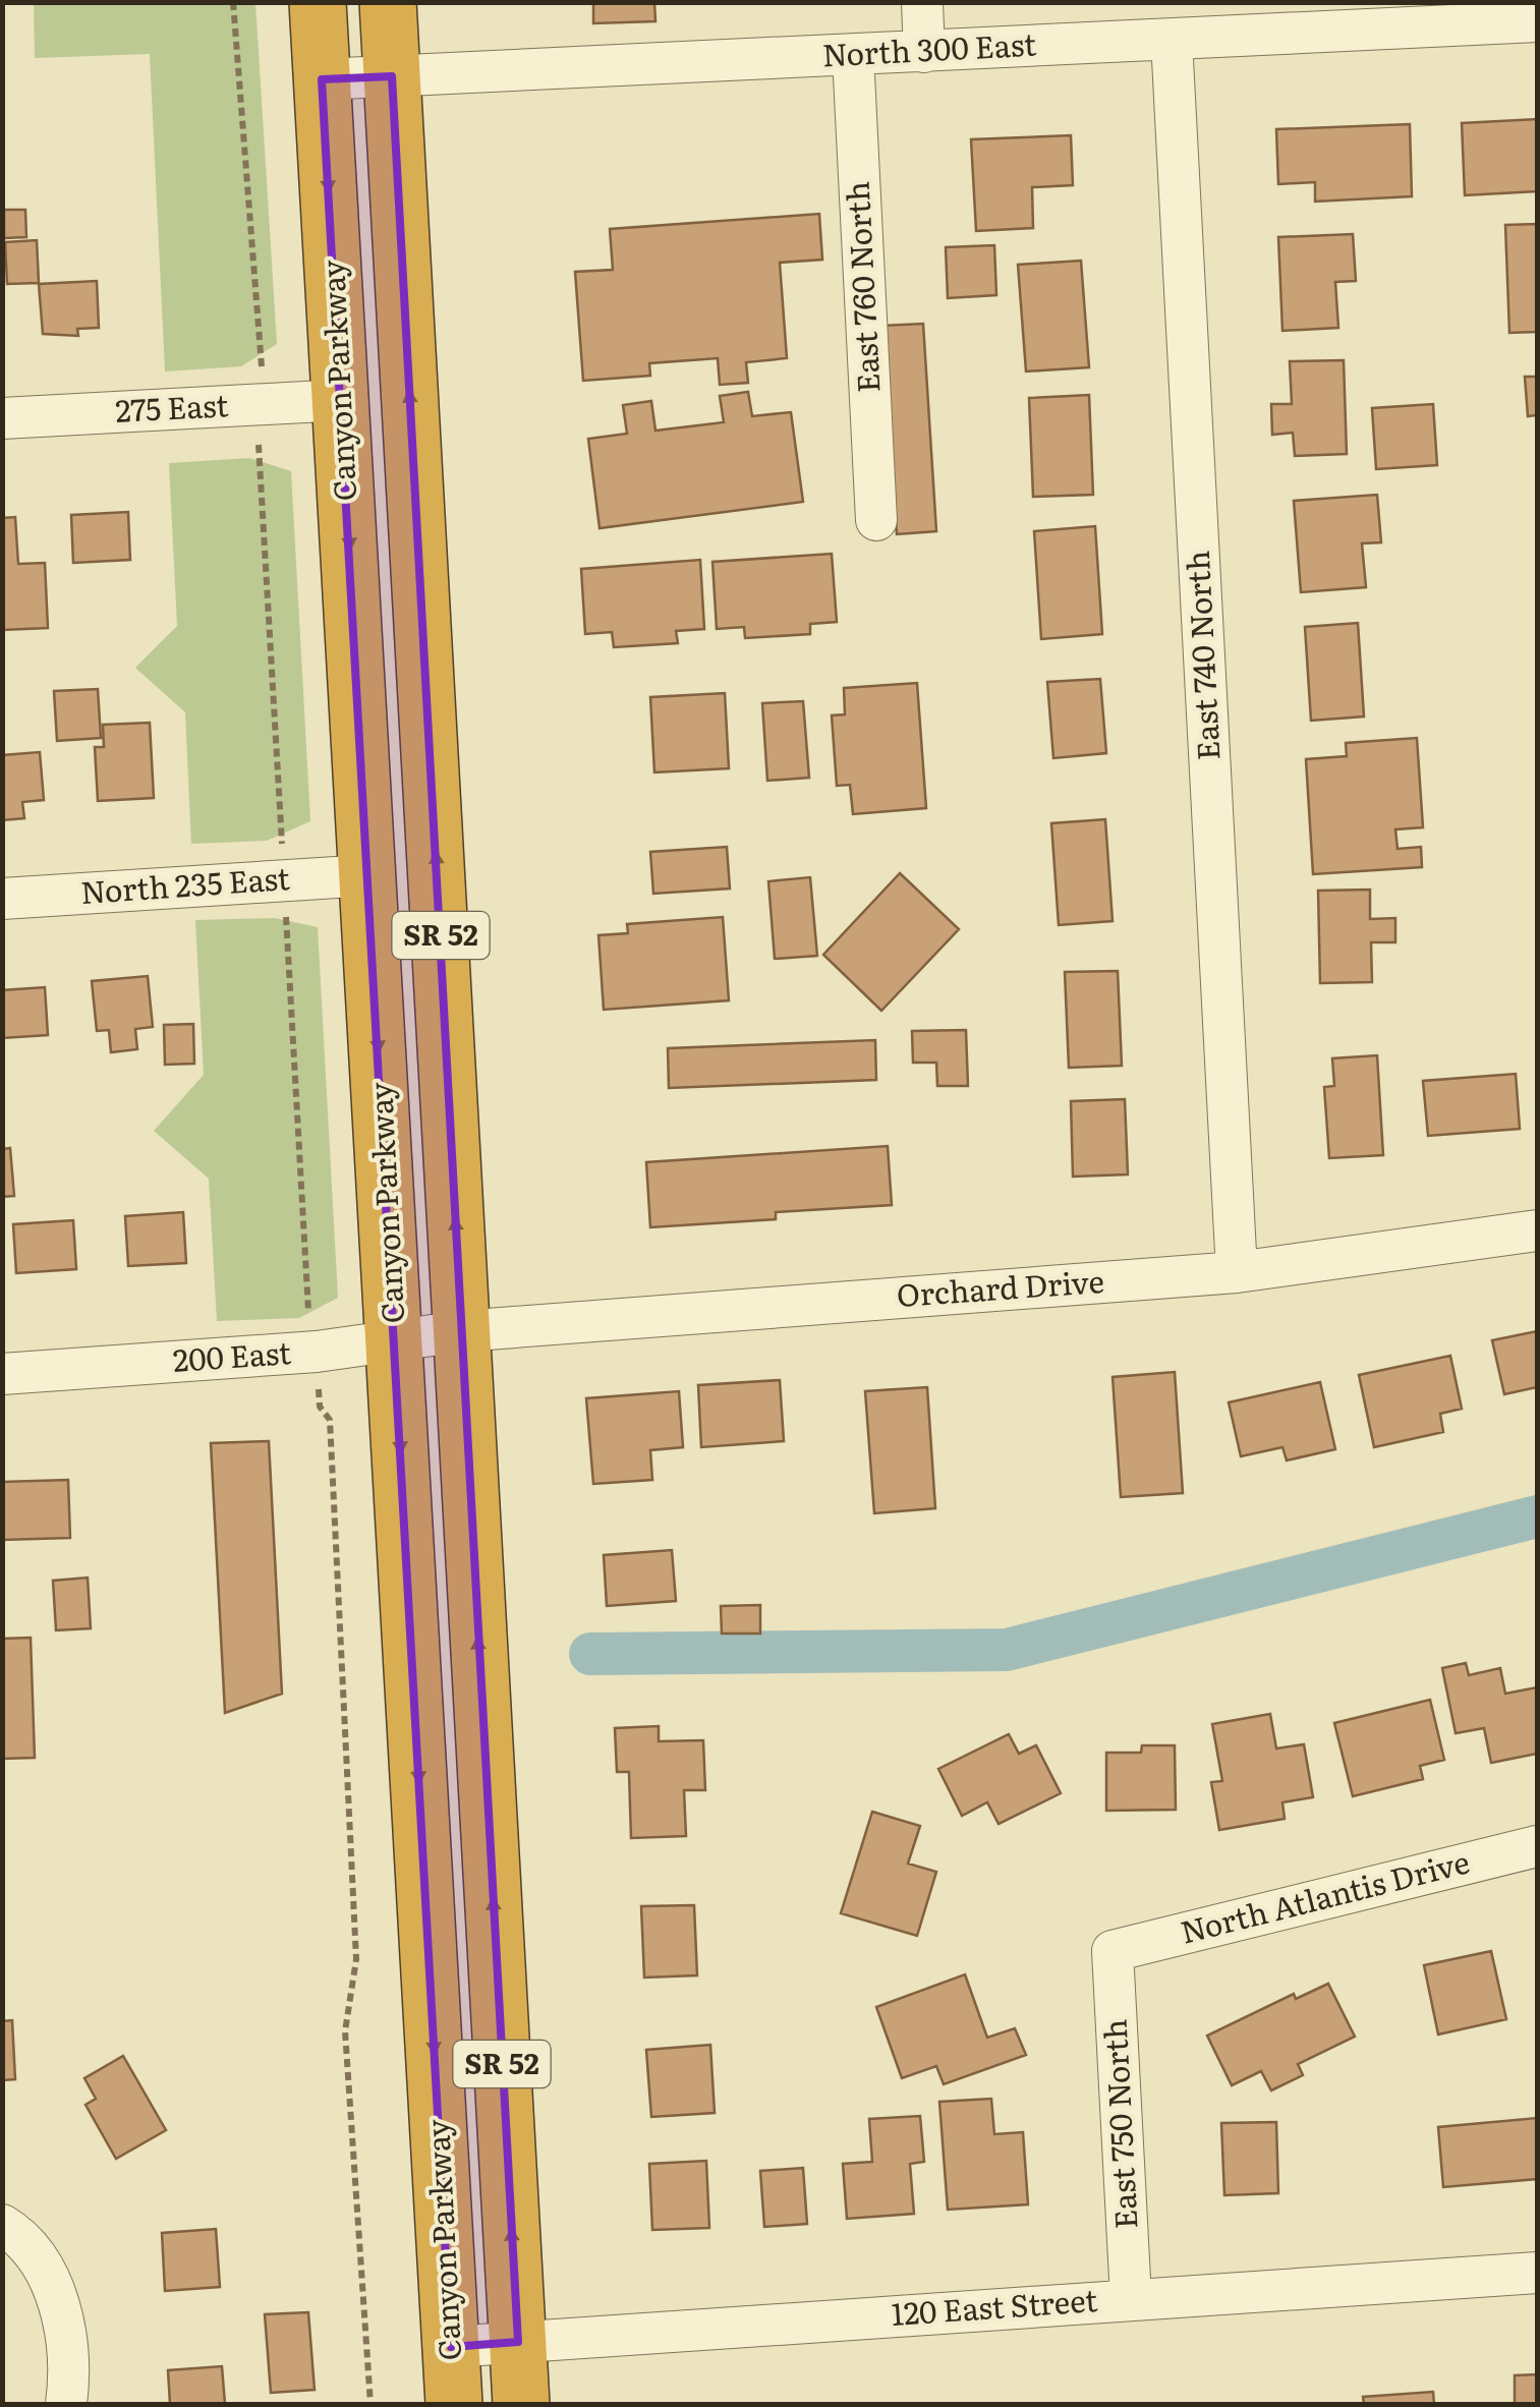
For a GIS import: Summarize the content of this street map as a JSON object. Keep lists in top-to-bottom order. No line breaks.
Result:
{"streets":{"highway":["Canyon Parkway","SR 52"],"street":["North 300 East","East 760 North","275 East","East 740 North","North 235 East","Orchard Drive","200 East","North Atlantis Drive","East 750 North","120 East Street"]},"crossings":[["North 300 East","East 760 North"],["North 300 East","Canyon Parkway"],["North 300 East","East 740 North"],["North 300 East","SR 52"],["Canyon Parkway","275 East"],["Canyon Parkway","North 235 East"],["Canyon Parkway","200 East"],["Canyon Parkway","120 East Street"],["East 740 North","Orchard Drive"],["SR 52","Orchard Drive"],["SR 52","200 East"],["SR 52","120 East Street"],["Orchard Drive","200 East"],["North Atlantis Drive","East 750 North"],["East 750 North","120 East Street"]]}
